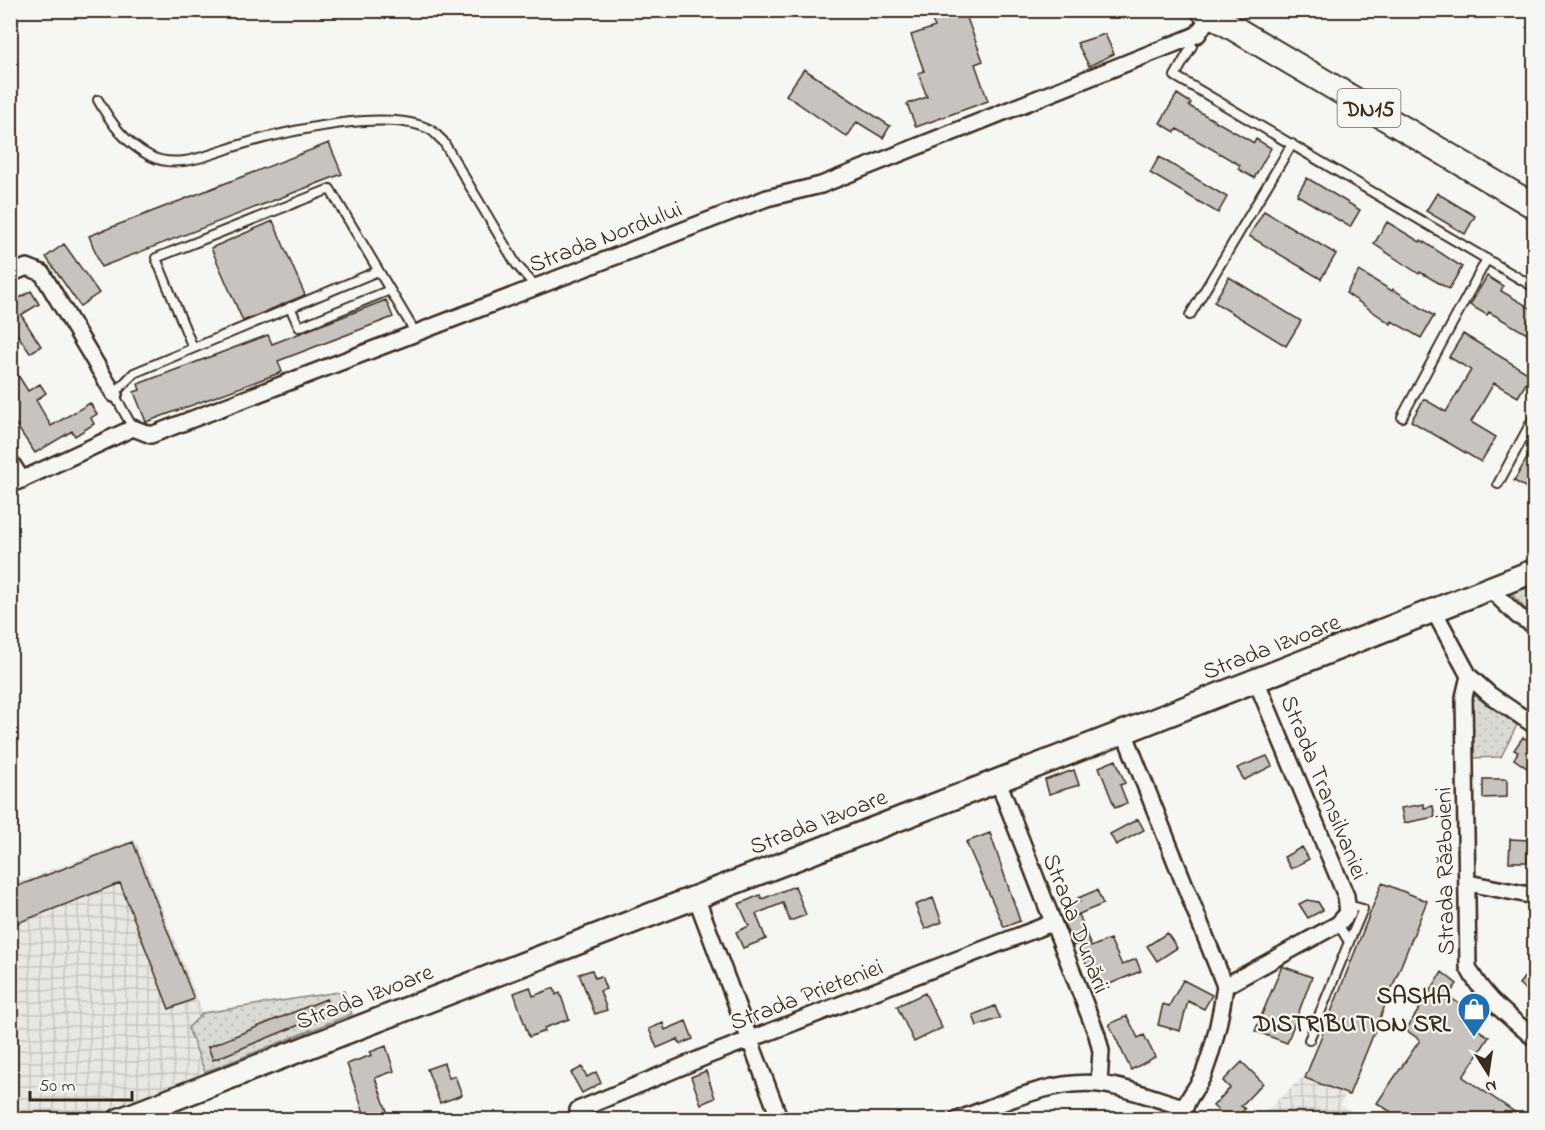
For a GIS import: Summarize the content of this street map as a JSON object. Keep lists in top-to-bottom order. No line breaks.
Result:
{"streets":{"main road":["DN15","Strada Izvoare"],"street":["Strada Nordului","Strada Transilvaniei","Strada Războieni","Strada Dunării","Strada Prieteniei"]},"crossings":[["DN15","Strada Nordului"],["Strada Izvoare","Strada Transilvaniei"],["Strada Izvoare","Strada Dunării"],["Strada Dunării","Strada Prieteniei"]],"places":{"shop":["SASHA DISTRIBUTION SRL"]},"scale_bar":"50 m","north":"bottom"}
